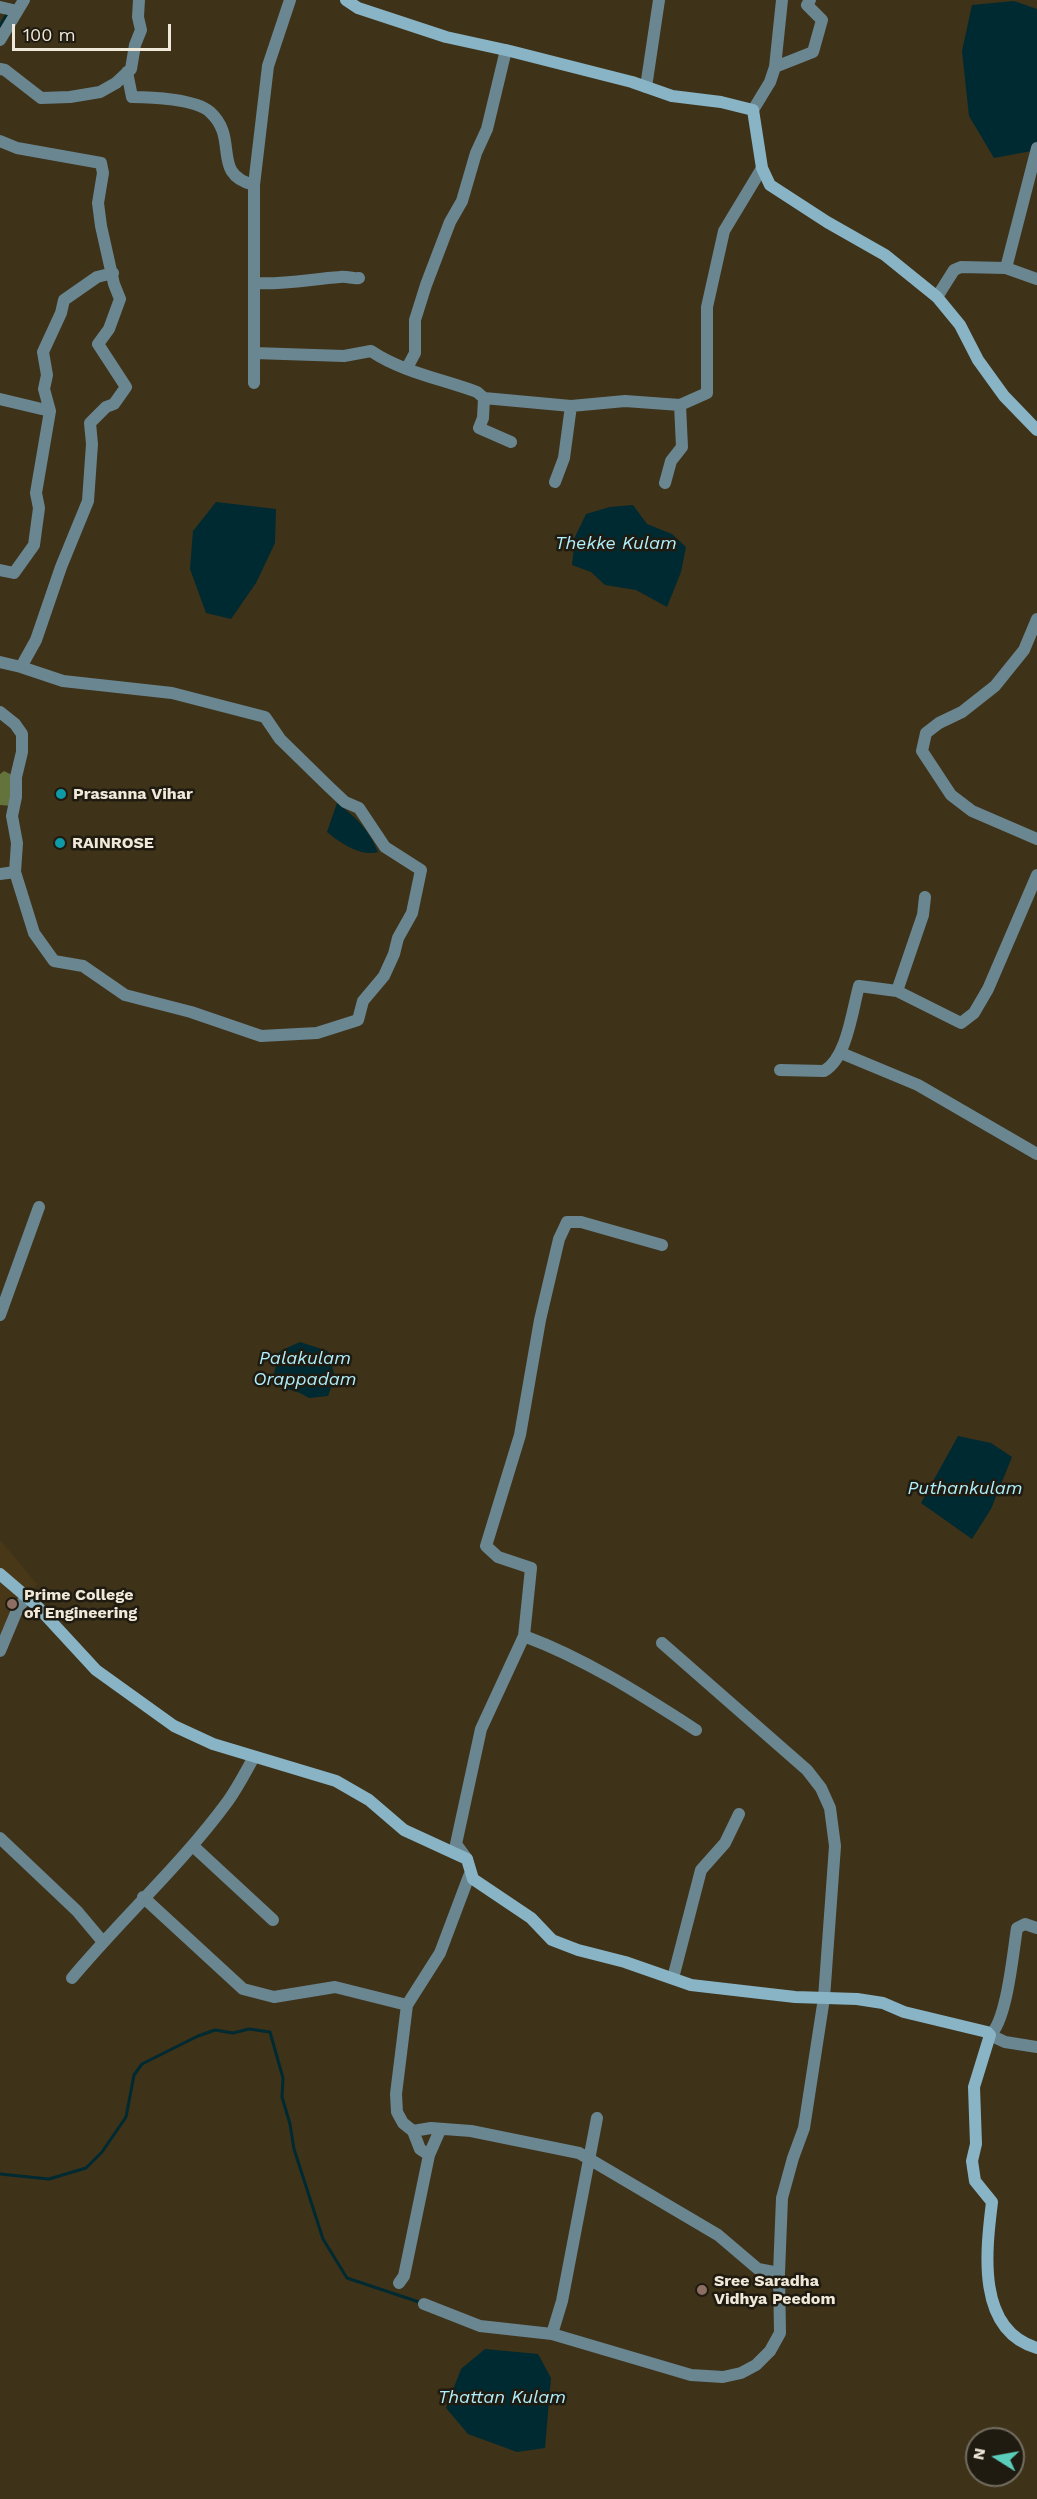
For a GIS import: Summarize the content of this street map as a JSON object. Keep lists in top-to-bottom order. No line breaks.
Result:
{"water":["Thekke Kulam","Palakulam Orappadam","Puthankulam","Thattan Kulam"],"places":["Prasanna Vihar","RAINROSE","Prime College of Engineering","Sree Saradha Vidhya Peedom"],"scale_bar":"100 m","north":"left"}
